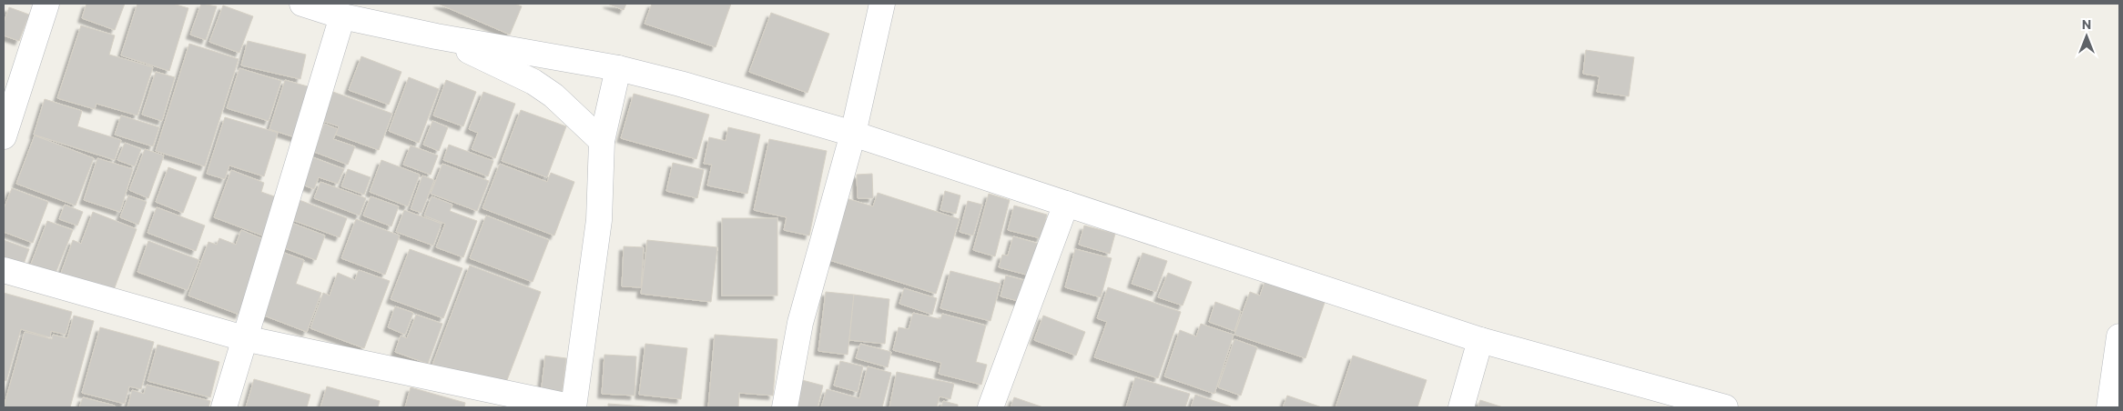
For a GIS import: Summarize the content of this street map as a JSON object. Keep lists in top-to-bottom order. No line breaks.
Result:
{"north":"top"}
